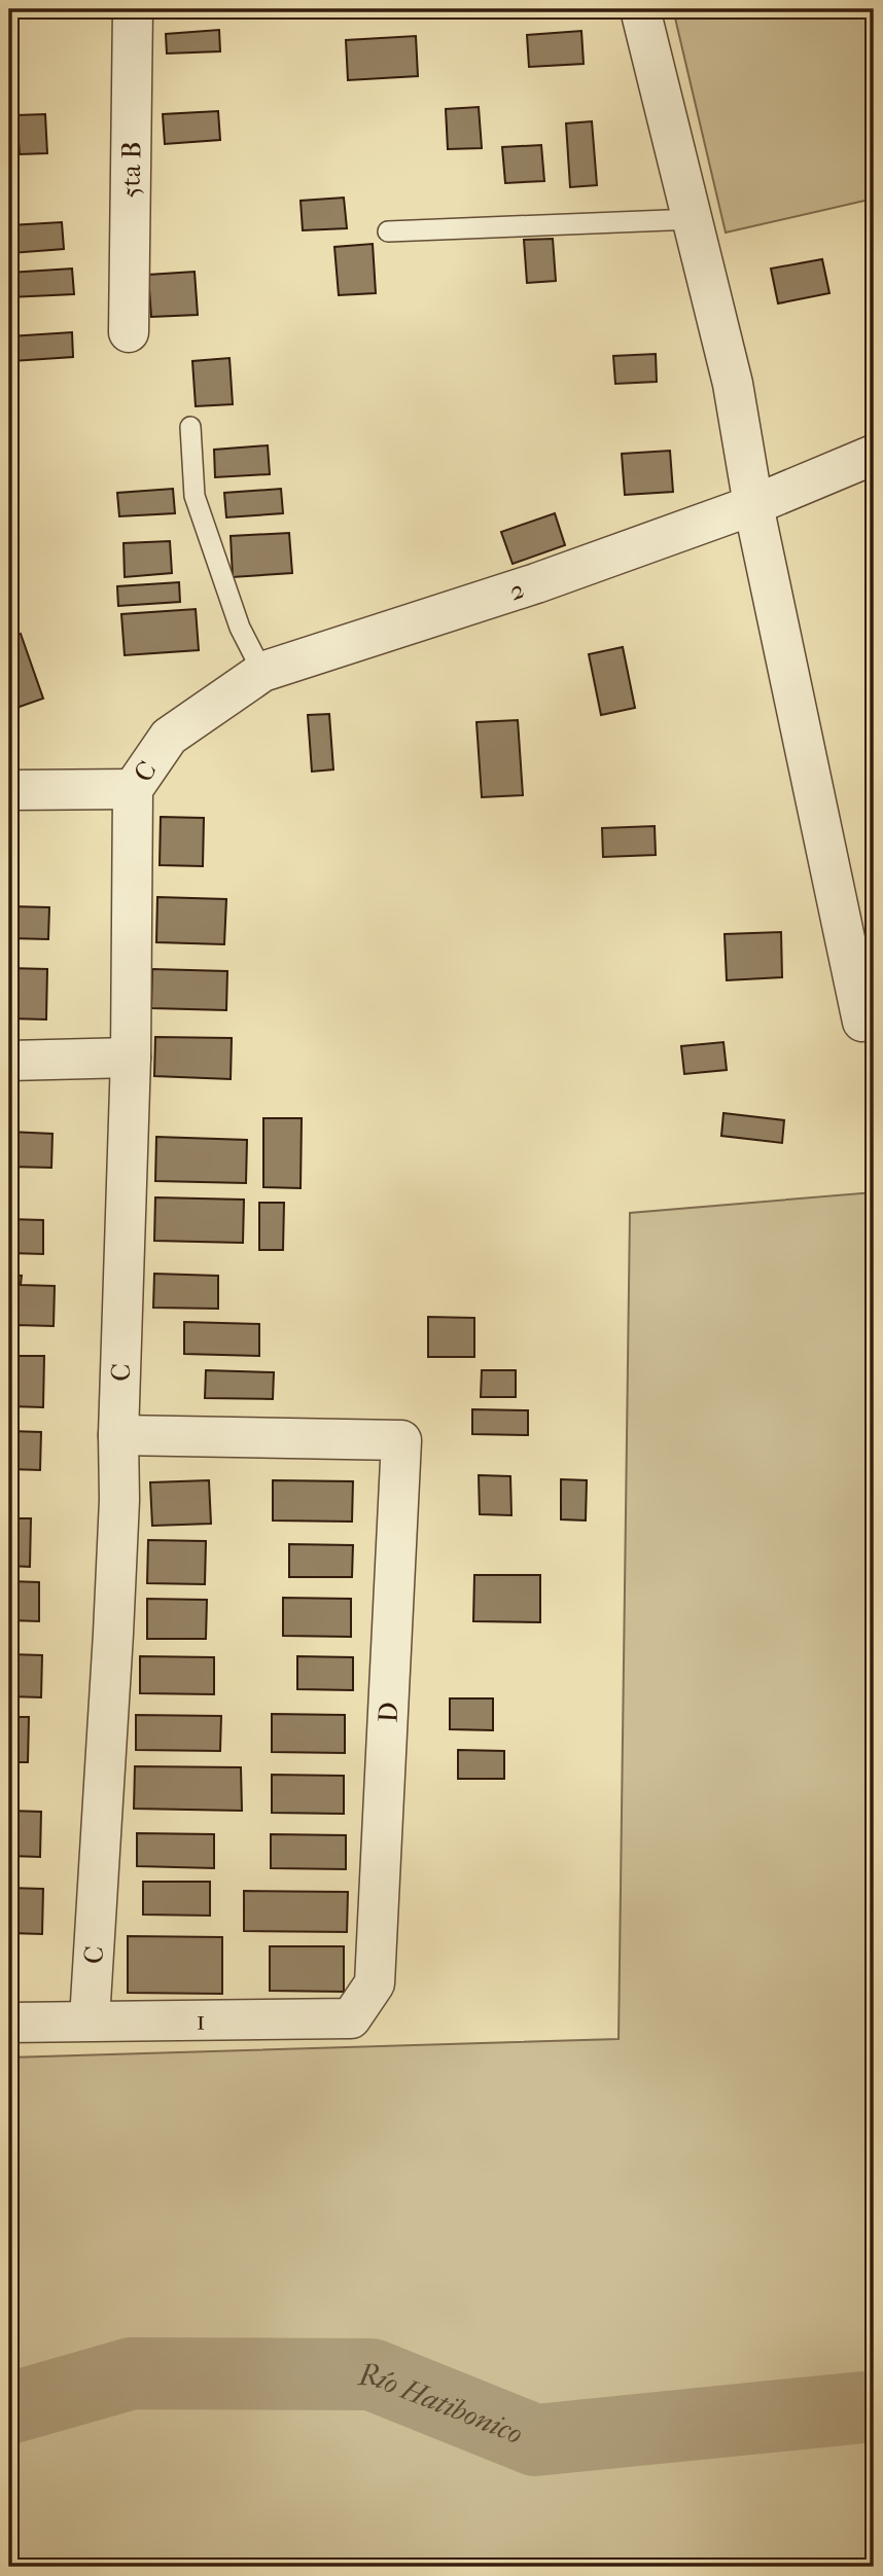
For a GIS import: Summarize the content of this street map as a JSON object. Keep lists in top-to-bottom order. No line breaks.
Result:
{"streets":{"street":["5ta B","2","C","D","1"]},"crossings":[["2","C"],["C","D"],["C","1"],["D","1"]],"water":["Río Hatibonico"]}
